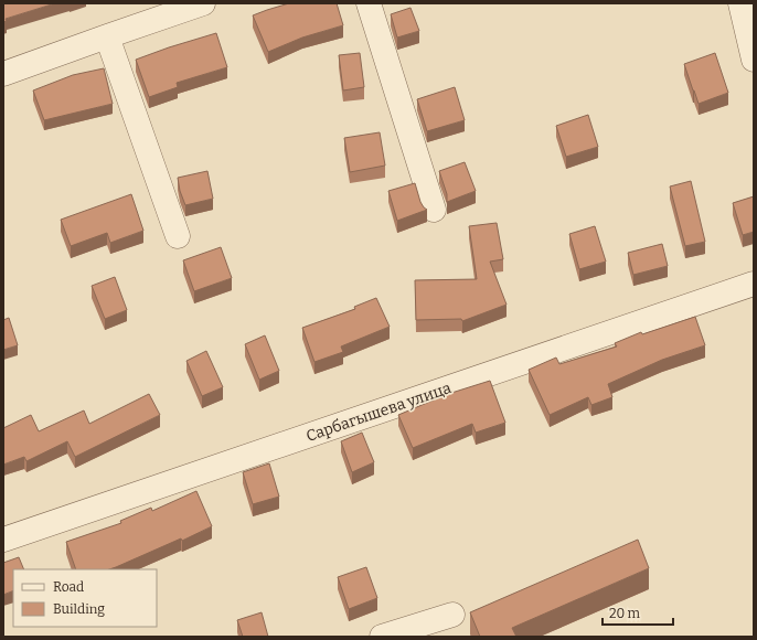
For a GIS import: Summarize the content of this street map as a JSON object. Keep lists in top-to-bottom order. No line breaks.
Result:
{"streets":{"street":["Сарбагышева улица"]},"legend":["Road","Building"],"scale_bar":"20 m"}
